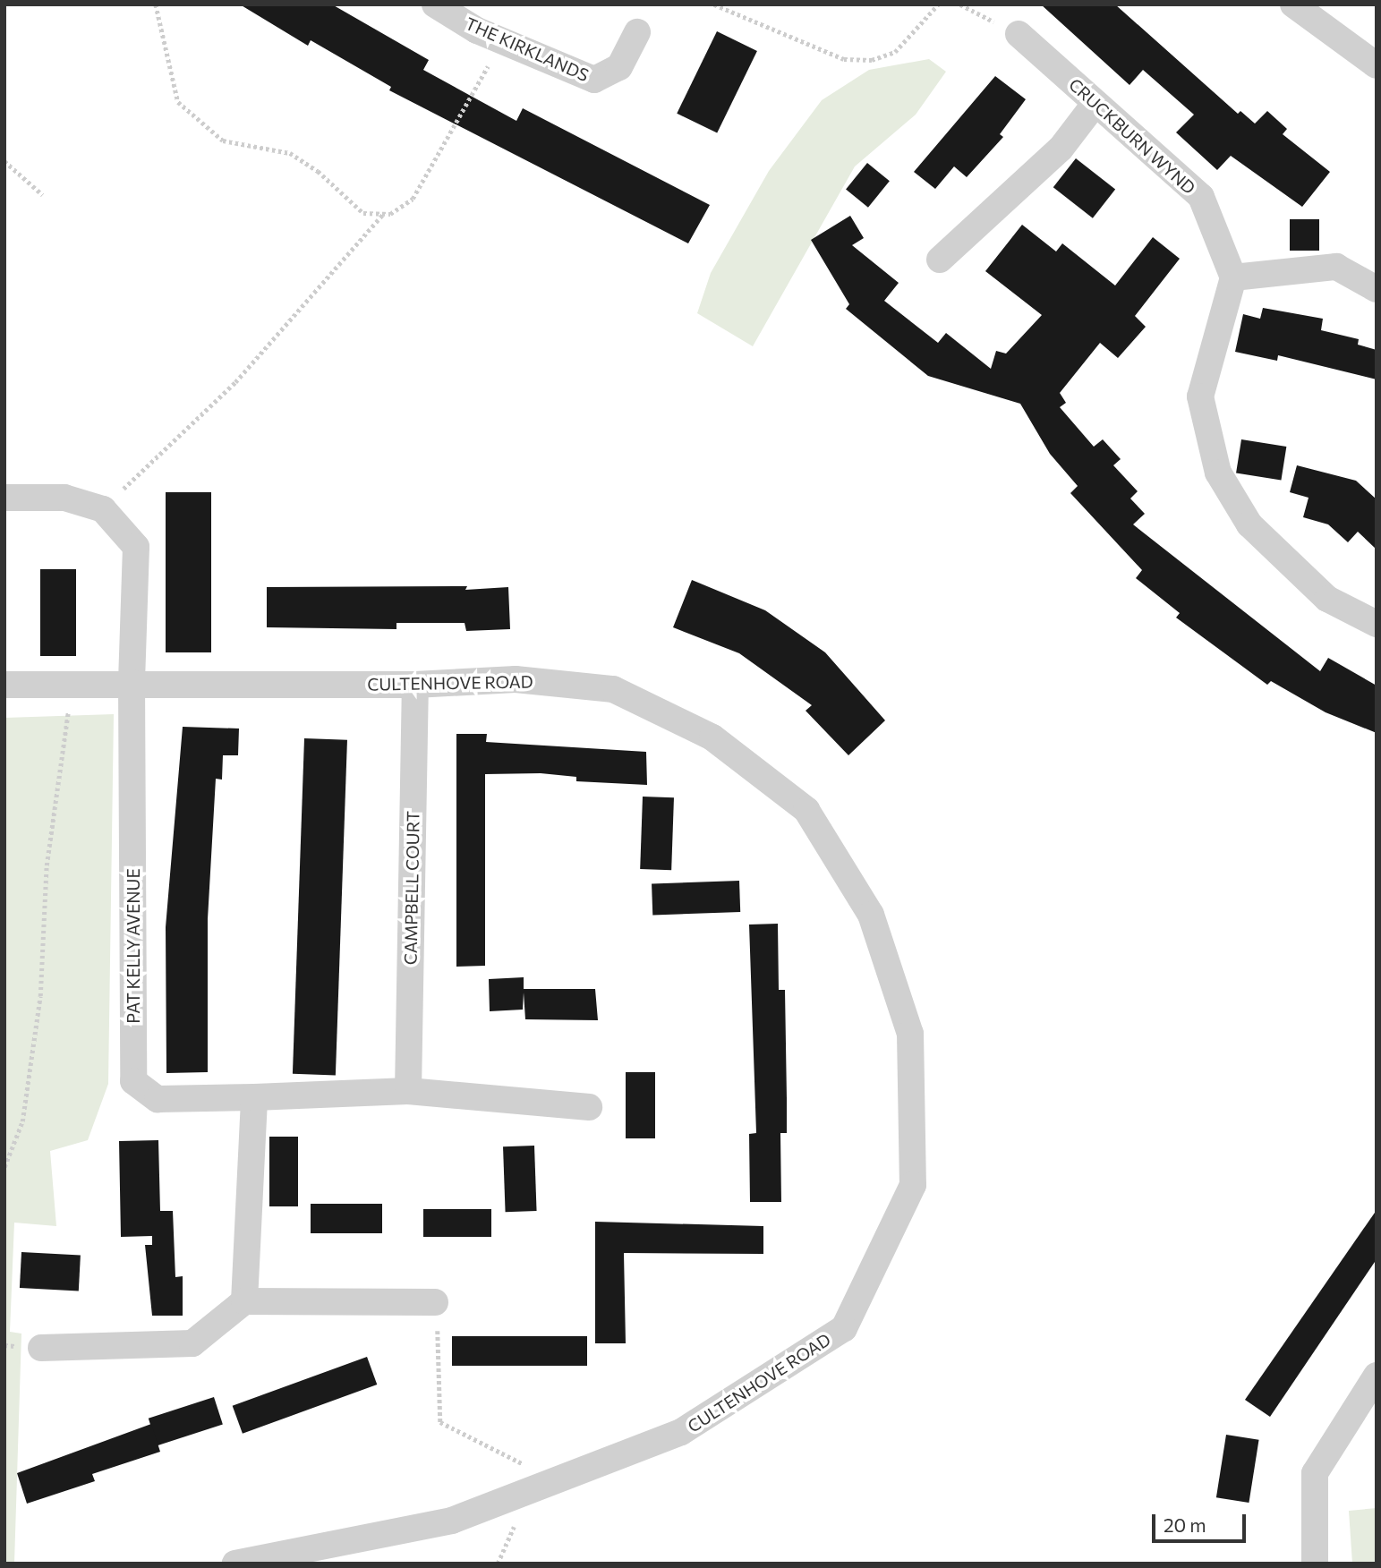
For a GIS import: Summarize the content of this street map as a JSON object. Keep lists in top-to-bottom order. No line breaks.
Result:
{"streets":{"street":["THE KIRKLANDS","CRUCKBURN WYND","CULTENHOVE ROAD","CAMPBELL COURT","PAT KELLY AVENUE"]},"crossings":[["CULTENHOVE ROAD","CAMPBELL COURT"],["CULTENHOVE ROAD","PAT KELLY AVENUE"]],"scale_bar":"20 m"}
